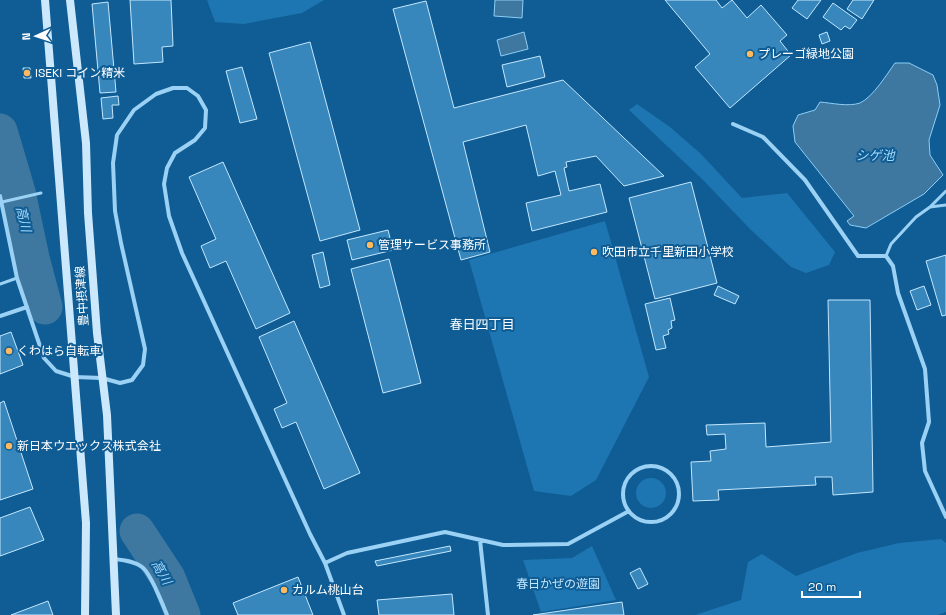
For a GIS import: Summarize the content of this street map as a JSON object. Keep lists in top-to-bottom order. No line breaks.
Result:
{"streets":{"main road":["豊中摂津線"]},"districts":["春日四丁目"],"water":["シゲ池","高川"],"parks":["春日かぜの遊園"],"places":["プレーゴ緑地公園","ISEKI コイン精米","管理サービス事務所","吹田市立千里新田小学校","くわはら自転車","新日本ウエックス株式会社","カルム桃山台"],"scale_bar":"20 m","north":"left"}
